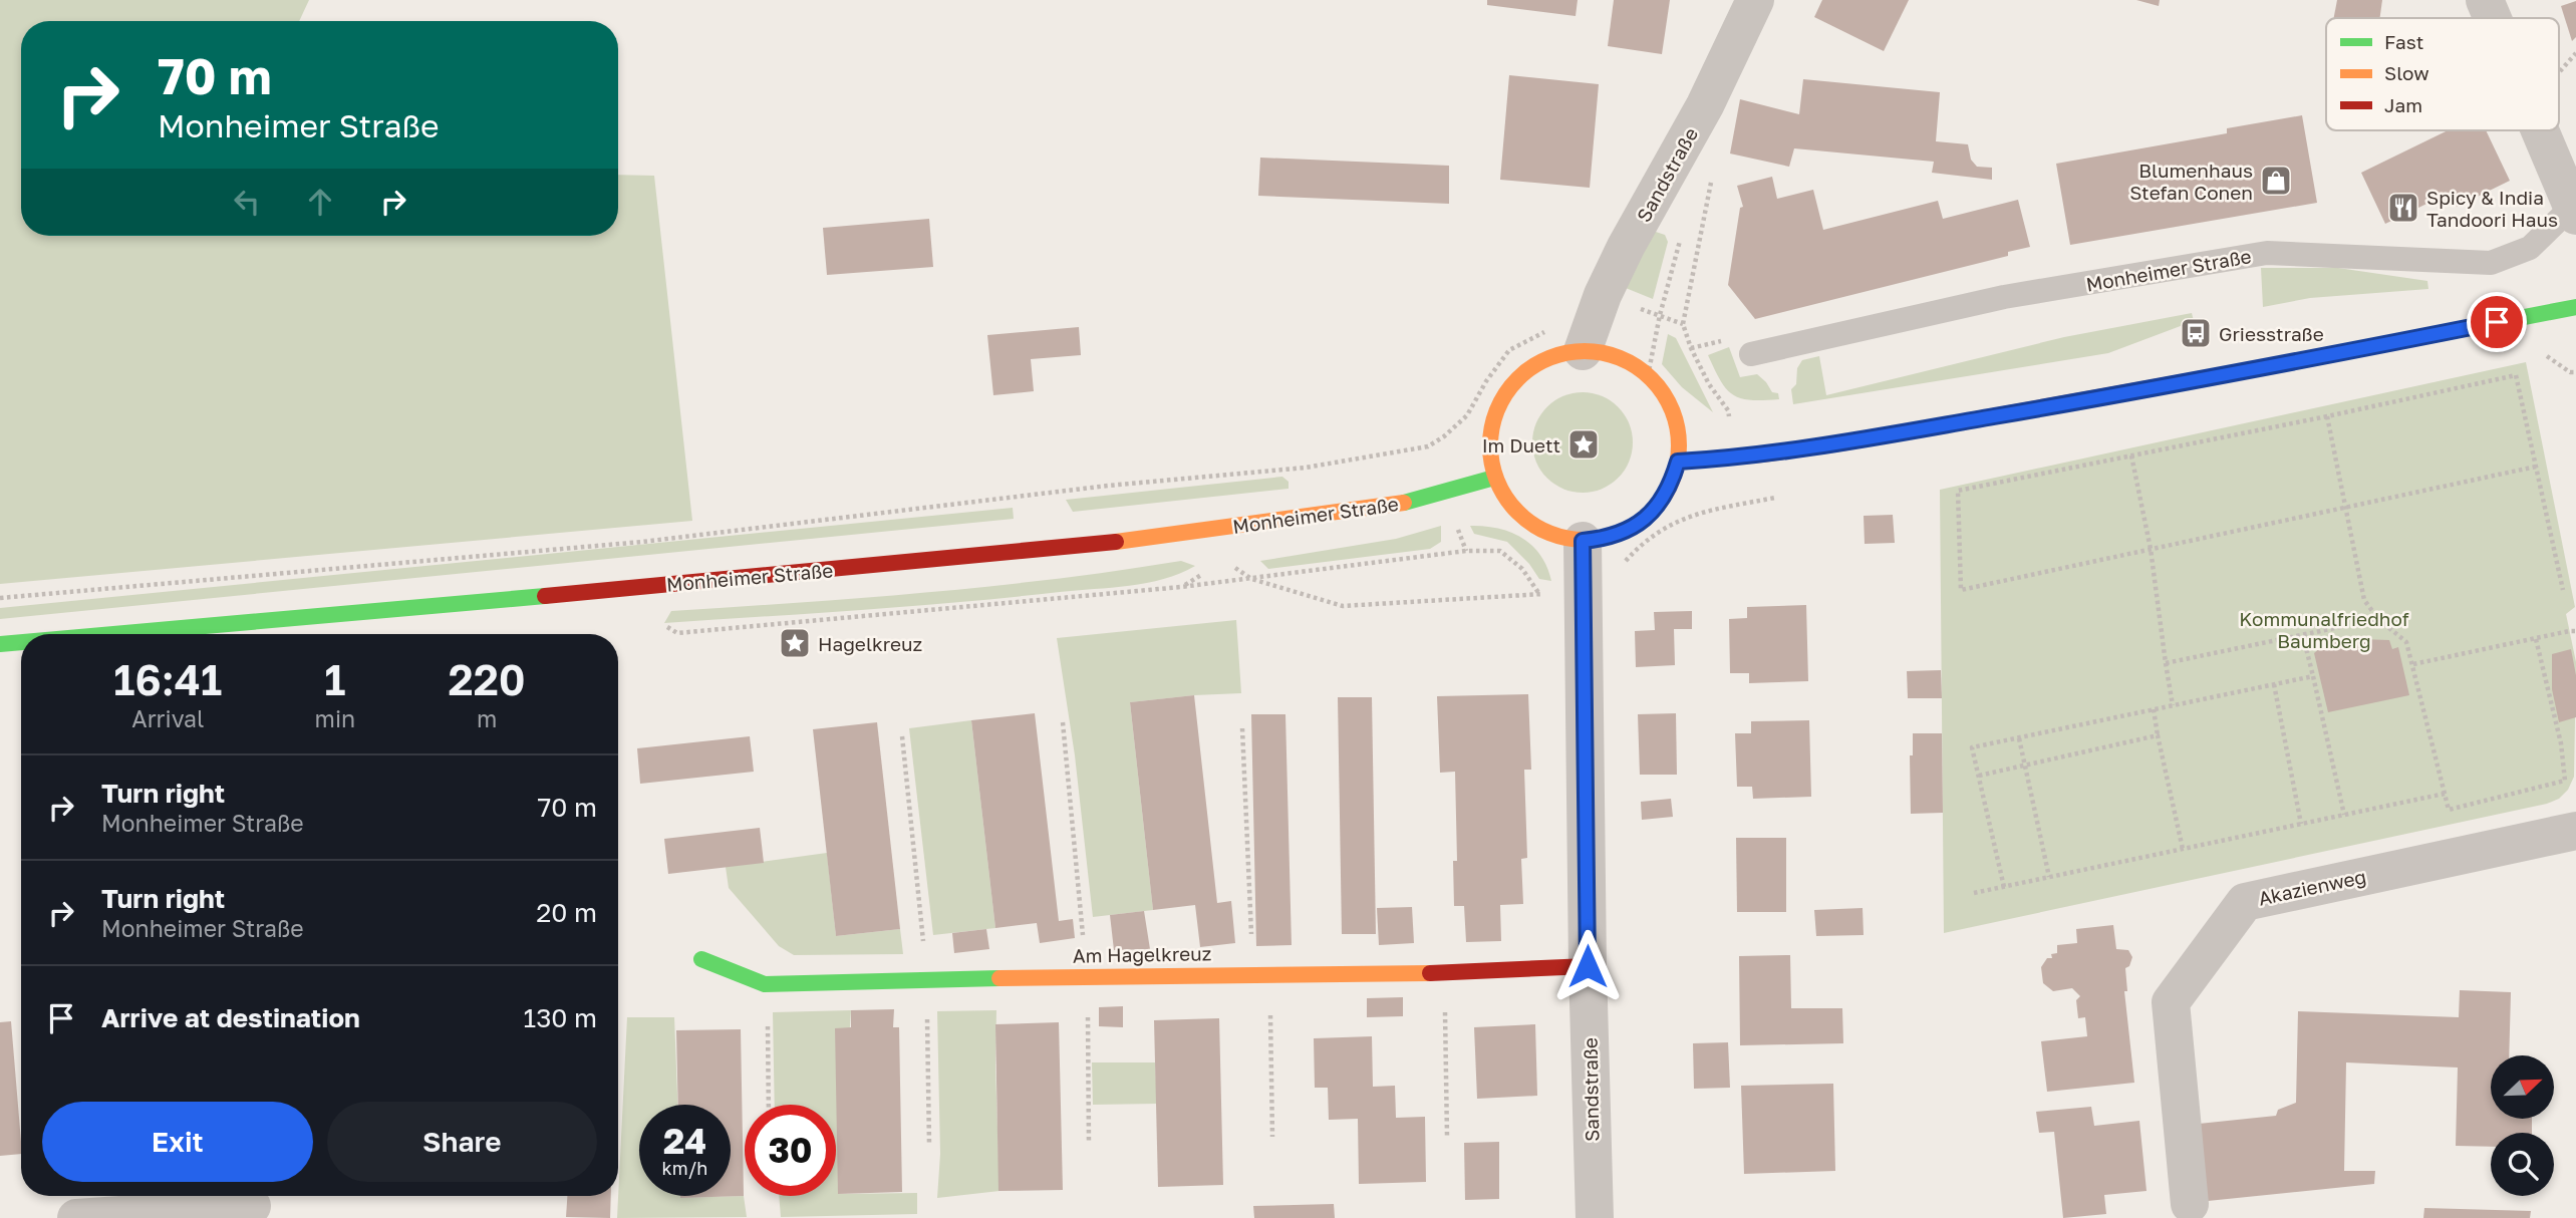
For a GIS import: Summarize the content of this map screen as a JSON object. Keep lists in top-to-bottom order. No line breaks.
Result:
{"streets":{"street":["Sandstraße","Monheimer Straße","Akazienweg","Am Hagelkreuz"]},"crossings":[["Sandstraße","Monheimer Straße"],["Sandstraße","Am Hagelkreuz"]],"parks":["Kommunalfriedhof Baumberg"],"places":{"shop":["Blumenhaus Stefan Conen"],"restaurant":["Spicy & India Tandoori Haus"],"bus stop":["Griesstraße"],"place":["Im Duett","Hagelkreuz"]},"legend":["Fast","Slow","Jam"],"north":"top right","page":{"turn":["70 m","Monheimer Straße"],"eta":["16:41","Arrival","1","min","220","m"],"list":[{"name":"Turn right","note":"Monheimer Straße","value":"70 m"},{"name":"Turn right","note":"Monheimer Straße","value":"20 m"},{"name":"Arrive at destination","value":"130 m"}],"buttons":["Exit","Share"],"speed":"24 km/h","limit":"30"}}
